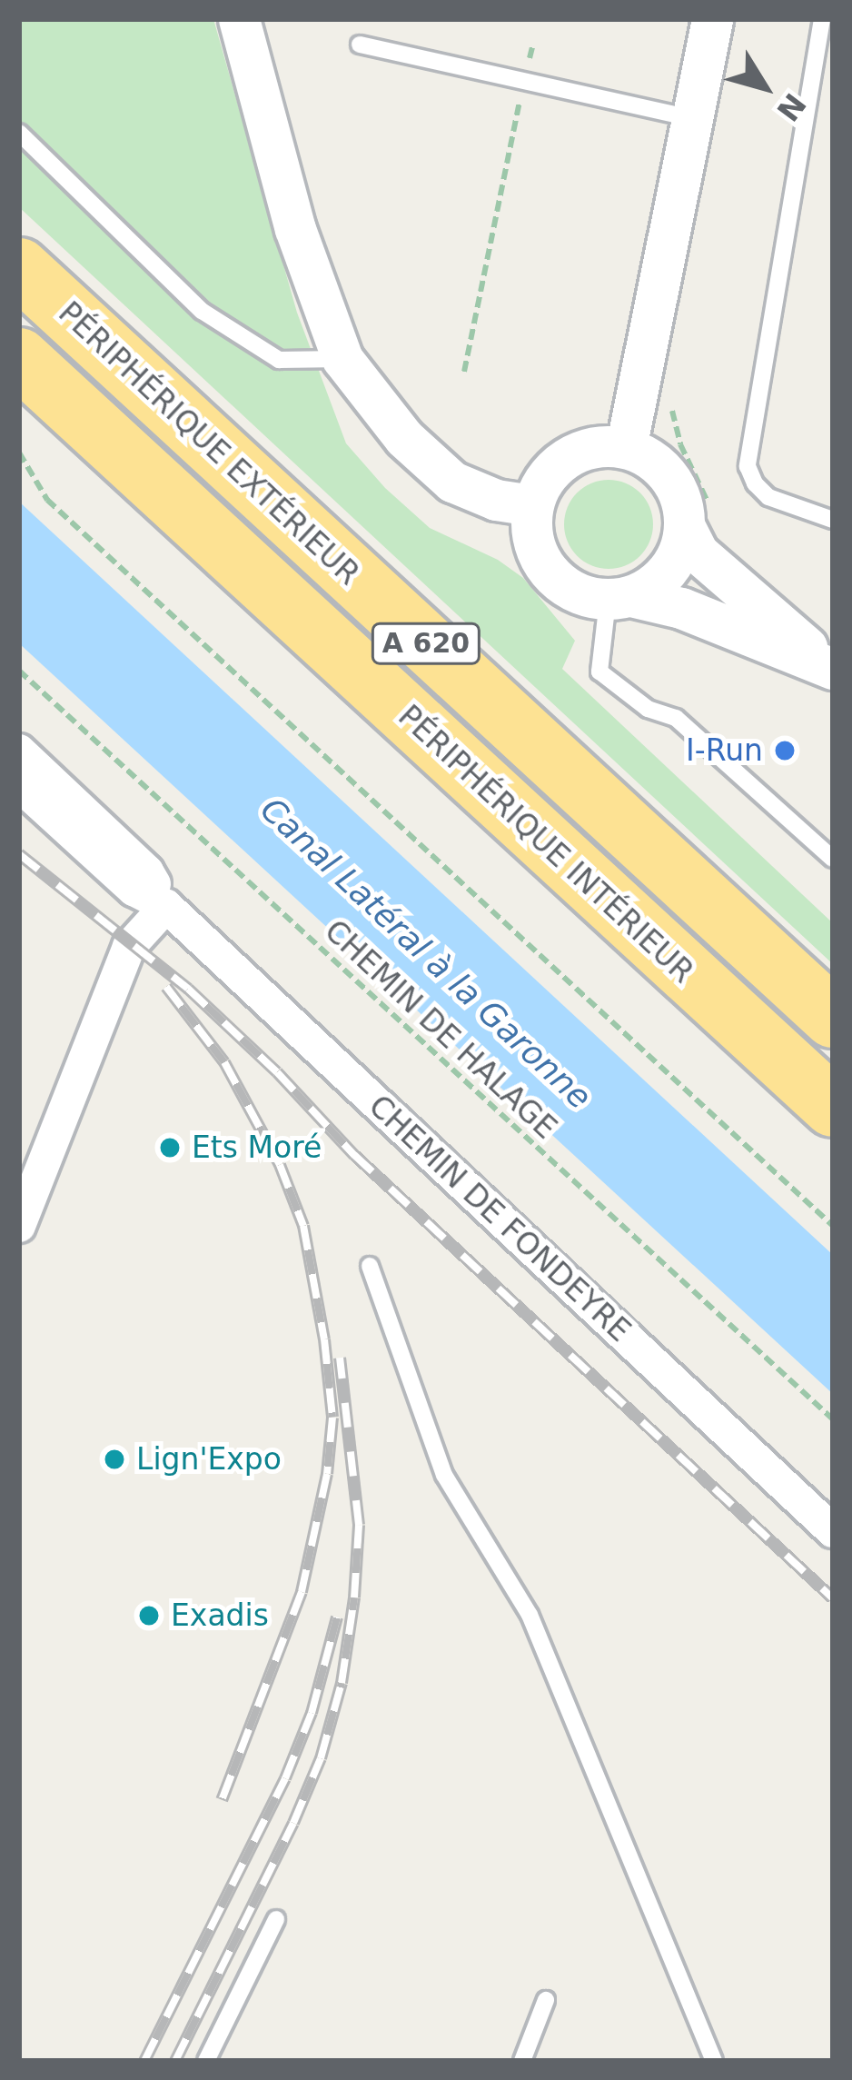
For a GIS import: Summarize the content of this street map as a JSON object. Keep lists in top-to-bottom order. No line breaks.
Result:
{"streets":{"highway":["PÉRIPHÉRIQUE EXTÉRIEUR","A 620","PÉRIPHÉRIQUE INTÉRIEUR"],"street":["CHEMIN DE FONDEYRE"],"path":["CHEMIN DE HALAGE"]},"water":["Canal Latéral à la Garonne"],"places":["I-Run","Ets Moré","Lign'Expo","Exadis"],"north":"bottom right"}
